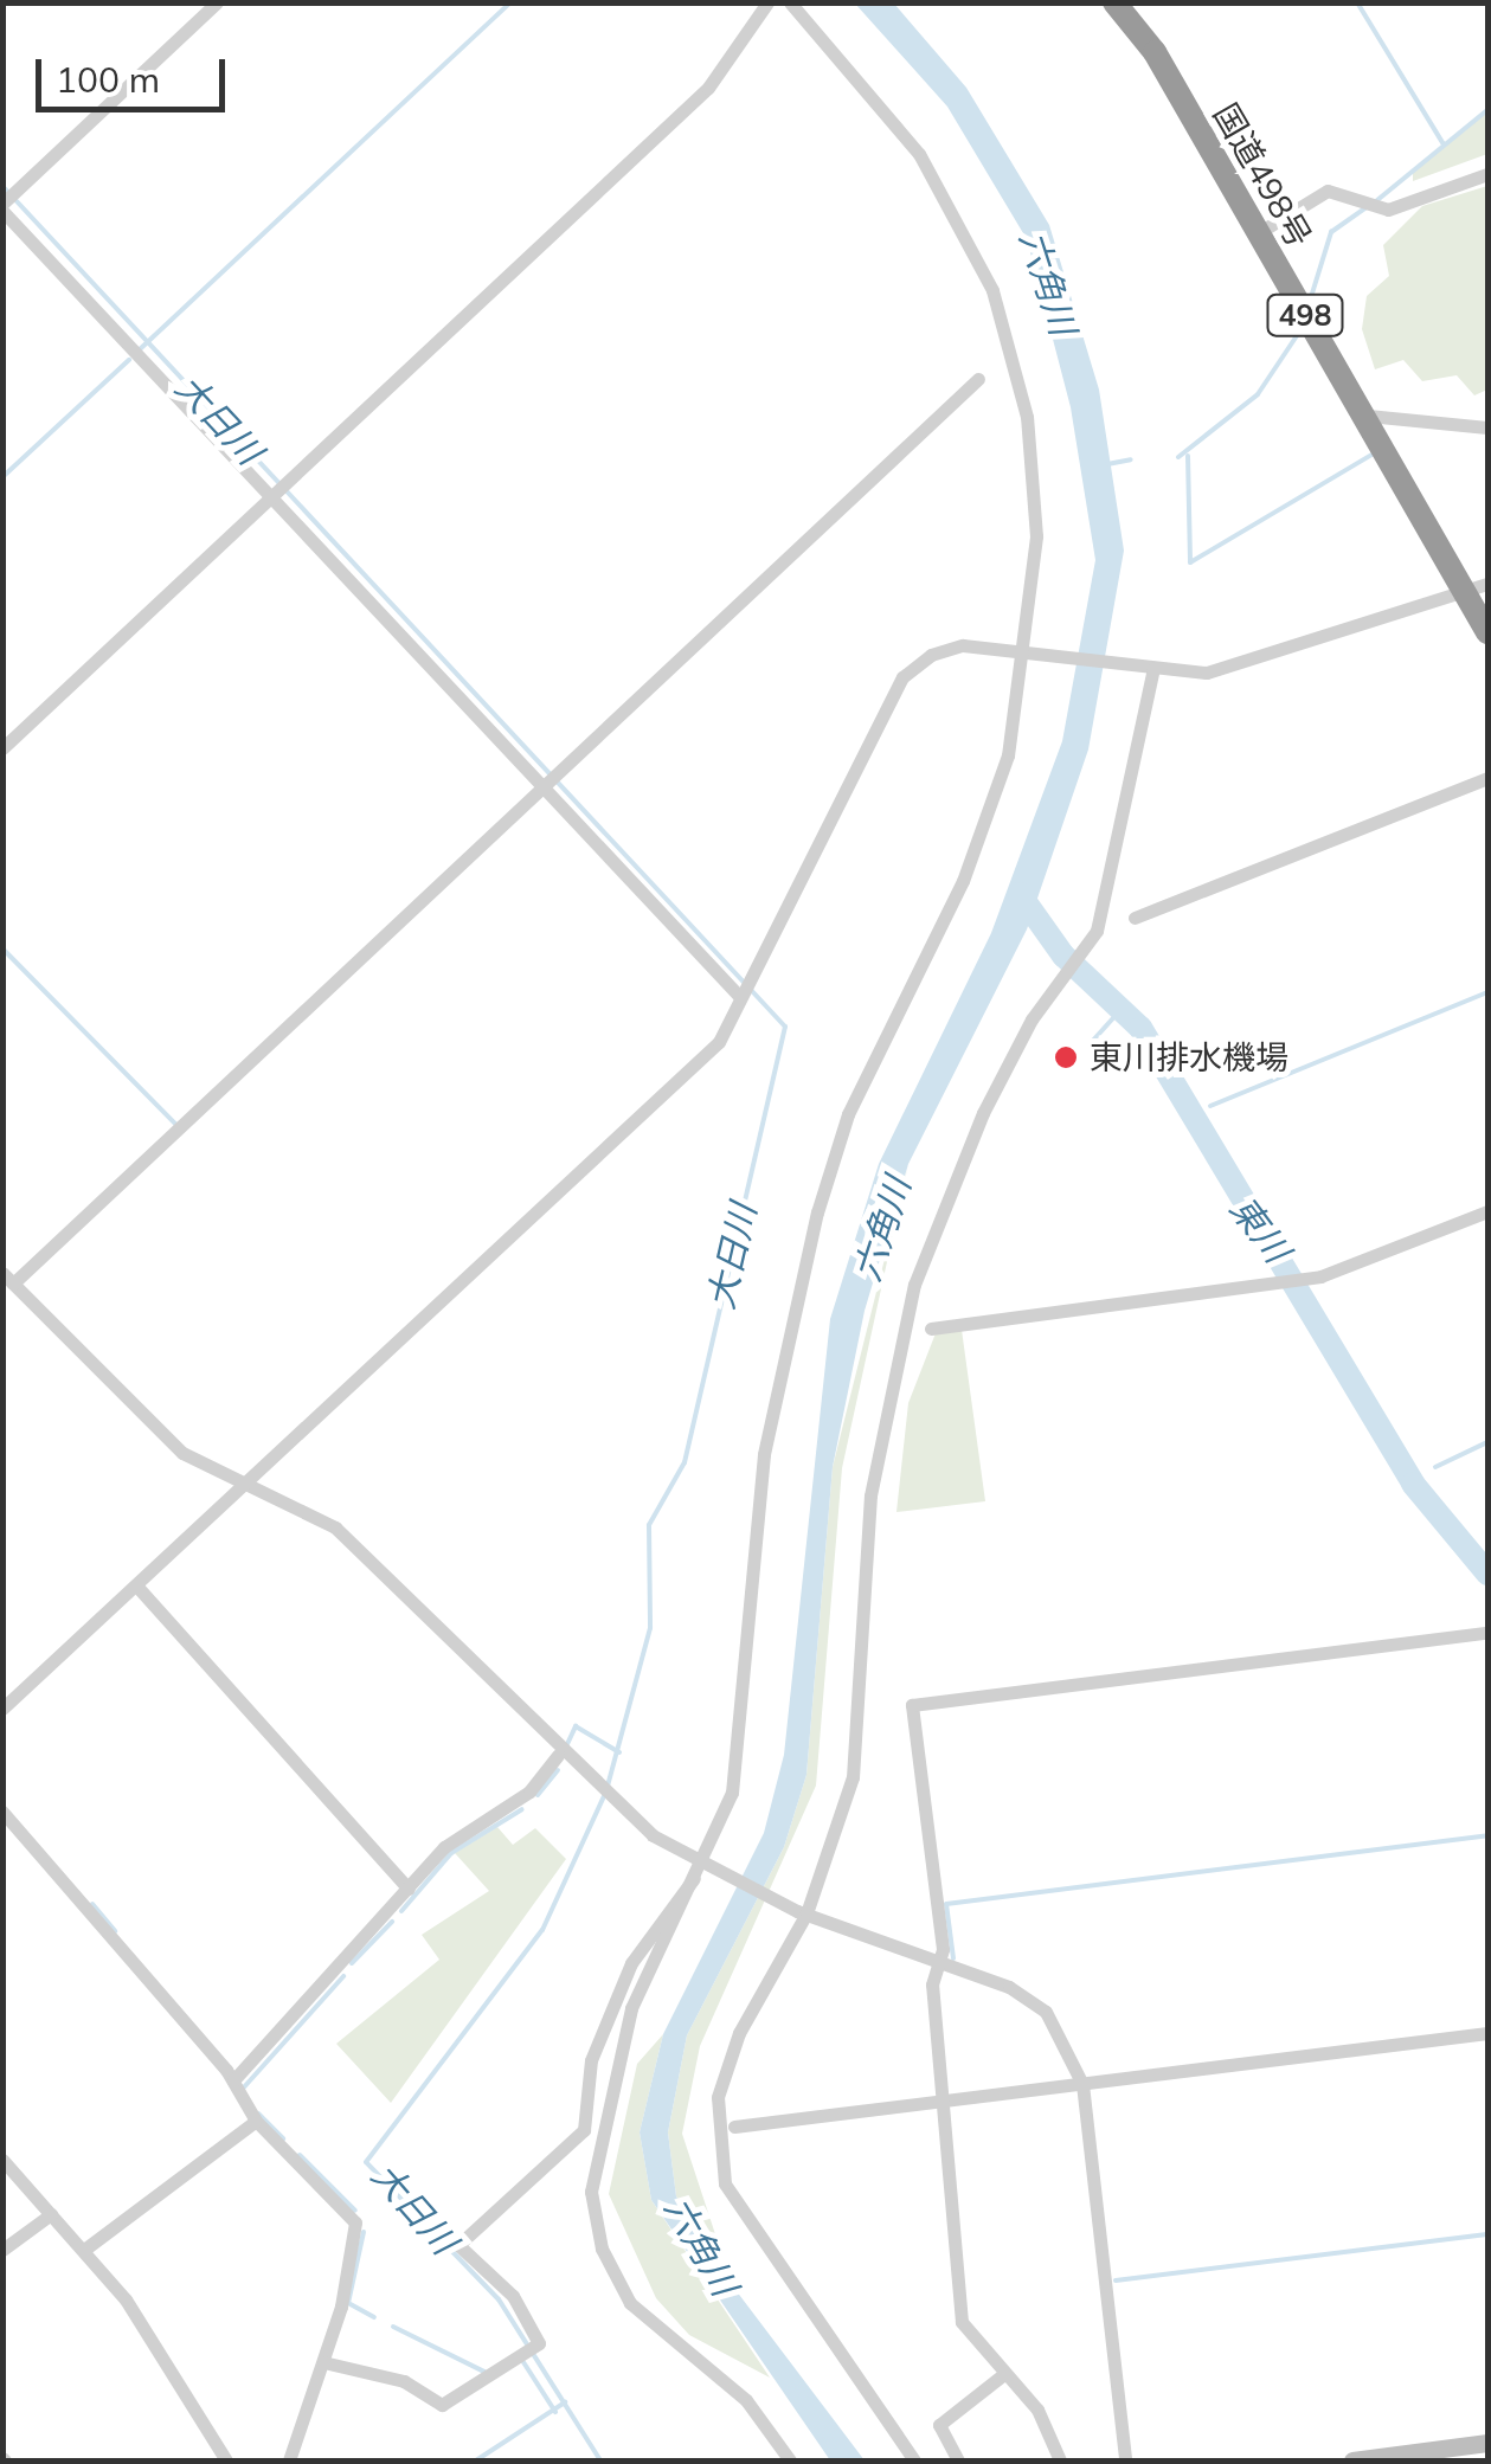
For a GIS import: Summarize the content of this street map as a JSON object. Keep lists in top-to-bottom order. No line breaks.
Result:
{"streets":{"highway":["国道498号","498"]},"water":["六角川","大日川","東川"],"places":["東川排水機場"],"scale_bar":"100 m"}
